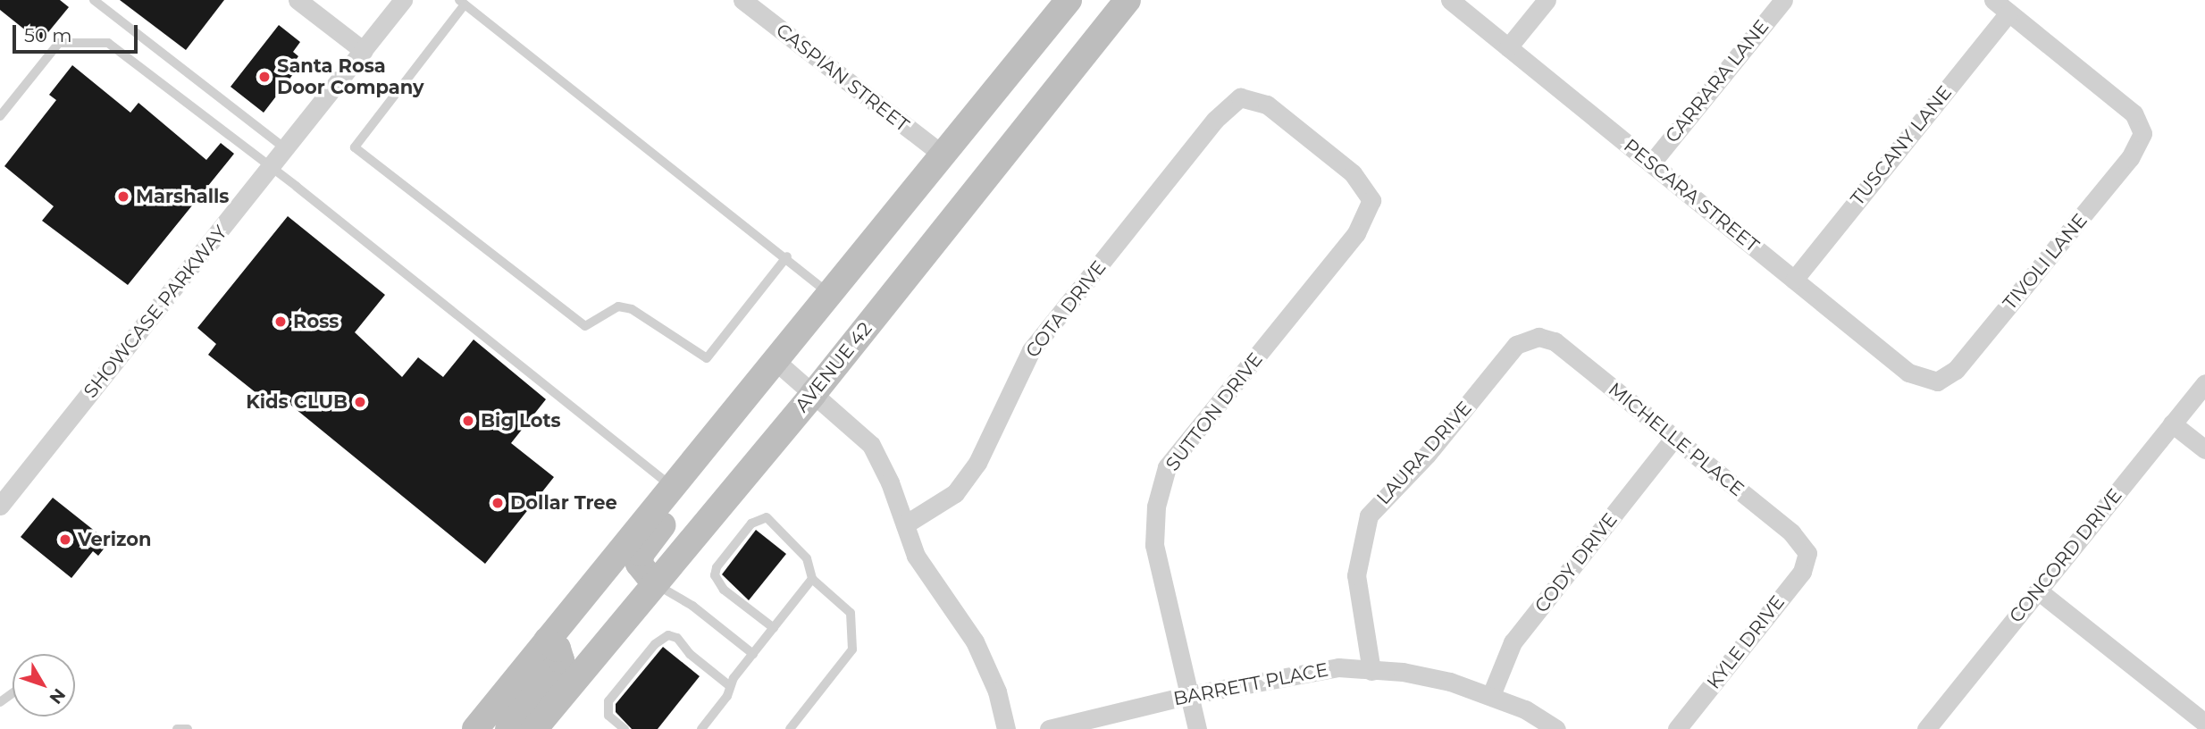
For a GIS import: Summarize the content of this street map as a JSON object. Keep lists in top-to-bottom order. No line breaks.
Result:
{"streets":{"main road":["AVENUE 42"],"street":["CASPIAN STREET","CARRARA LANE","TUSCANY LANE","PESCARA STREET","TIVOLI LANE","COTA DRIVE","SHOWCASE PARKWAY","SUTTON DRIVE","MICHELLE PLACE","LAURA DRIVE","CONCORD DRIVE","CODY DRIVE","KYLE DRIVE","BARRETT PLACE"]},"crossings":[["CARRARA LANE","PESCARA STREET"],["TUSCANY LANE","PESCARA STREET"],["TUSCANY LANE","TIVOLI LANE"],["PESCARA STREET","TIVOLI LANE"],["COTA DRIVE","SUTTON DRIVE"],["SUTTON DRIVE","BARRETT PLACE"],["MICHELLE PLACE","LAURA DRIVE"],["MICHELLE PLACE","CODY DRIVE"],["MICHELLE PLACE","KYLE DRIVE"],["LAURA DRIVE","BARRETT PLACE"],["CODY DRIVE","BARRETT PLACE"]],"places":["Santa Rosa Door Company","Marshalls","Ross","Kids CLUB","Big Lots","Dollar Tree","Verizon"],"scale_bar":"50 m","north":"bottom right"}
